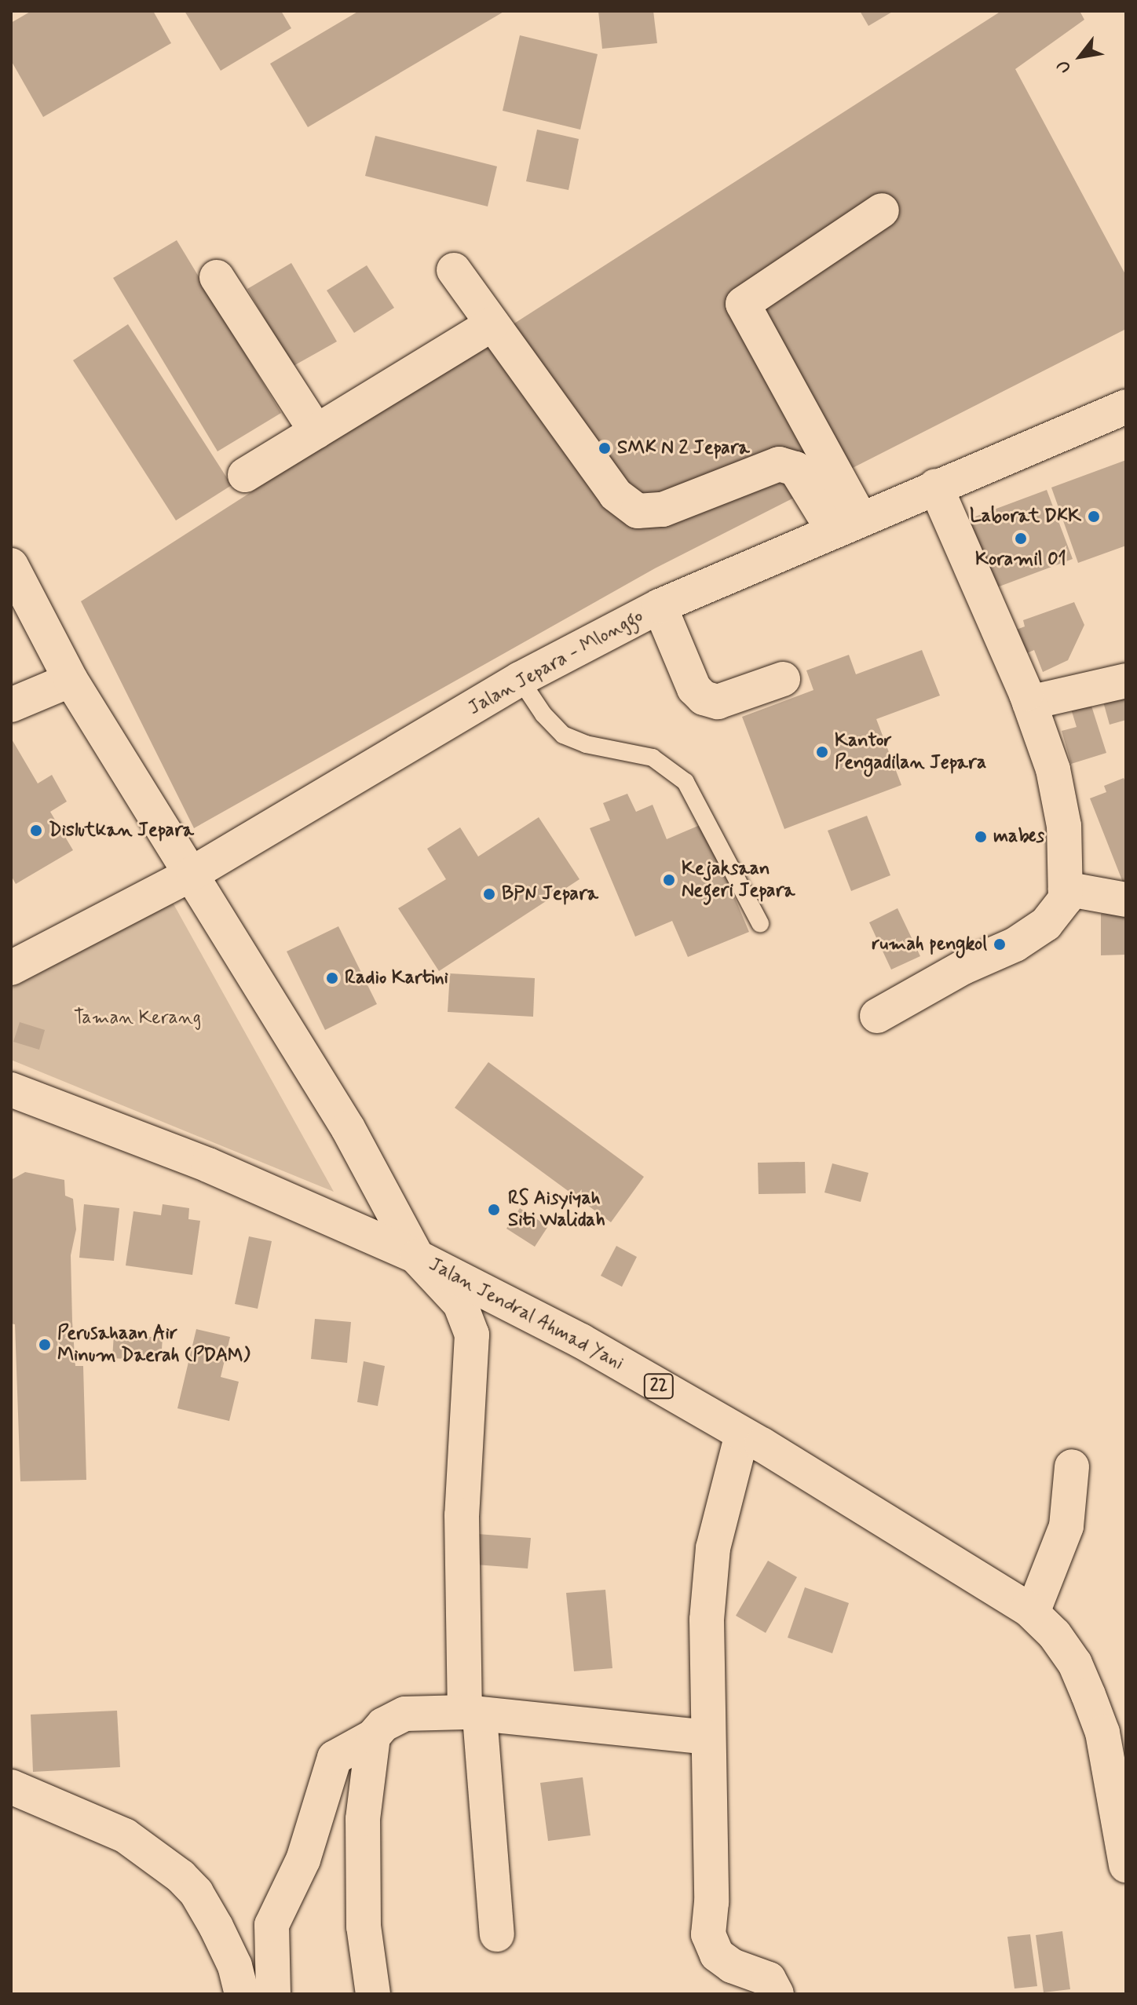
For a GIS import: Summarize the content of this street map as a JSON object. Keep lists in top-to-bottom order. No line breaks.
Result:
{"streets":{"main road":["Jalan Jepara - Mlonggo","Jalan Jendral Ahmad Yani","22"]},"parks":["Taman Kerang"],"places":["SMK N 2 Jepara","Laborat DKK","Koramil 01","Kantor Pengadilan Jepara","Dislutkan Jepara","mabes","Kejaksaan Negeri Jepara","BPN Jepara","rumah pengkol","Radio Kartini","RS Aisyiyah Siti Walidah","Perusahaan Air Minum Daerah (PDAM)"],"north":"bottom left"}
